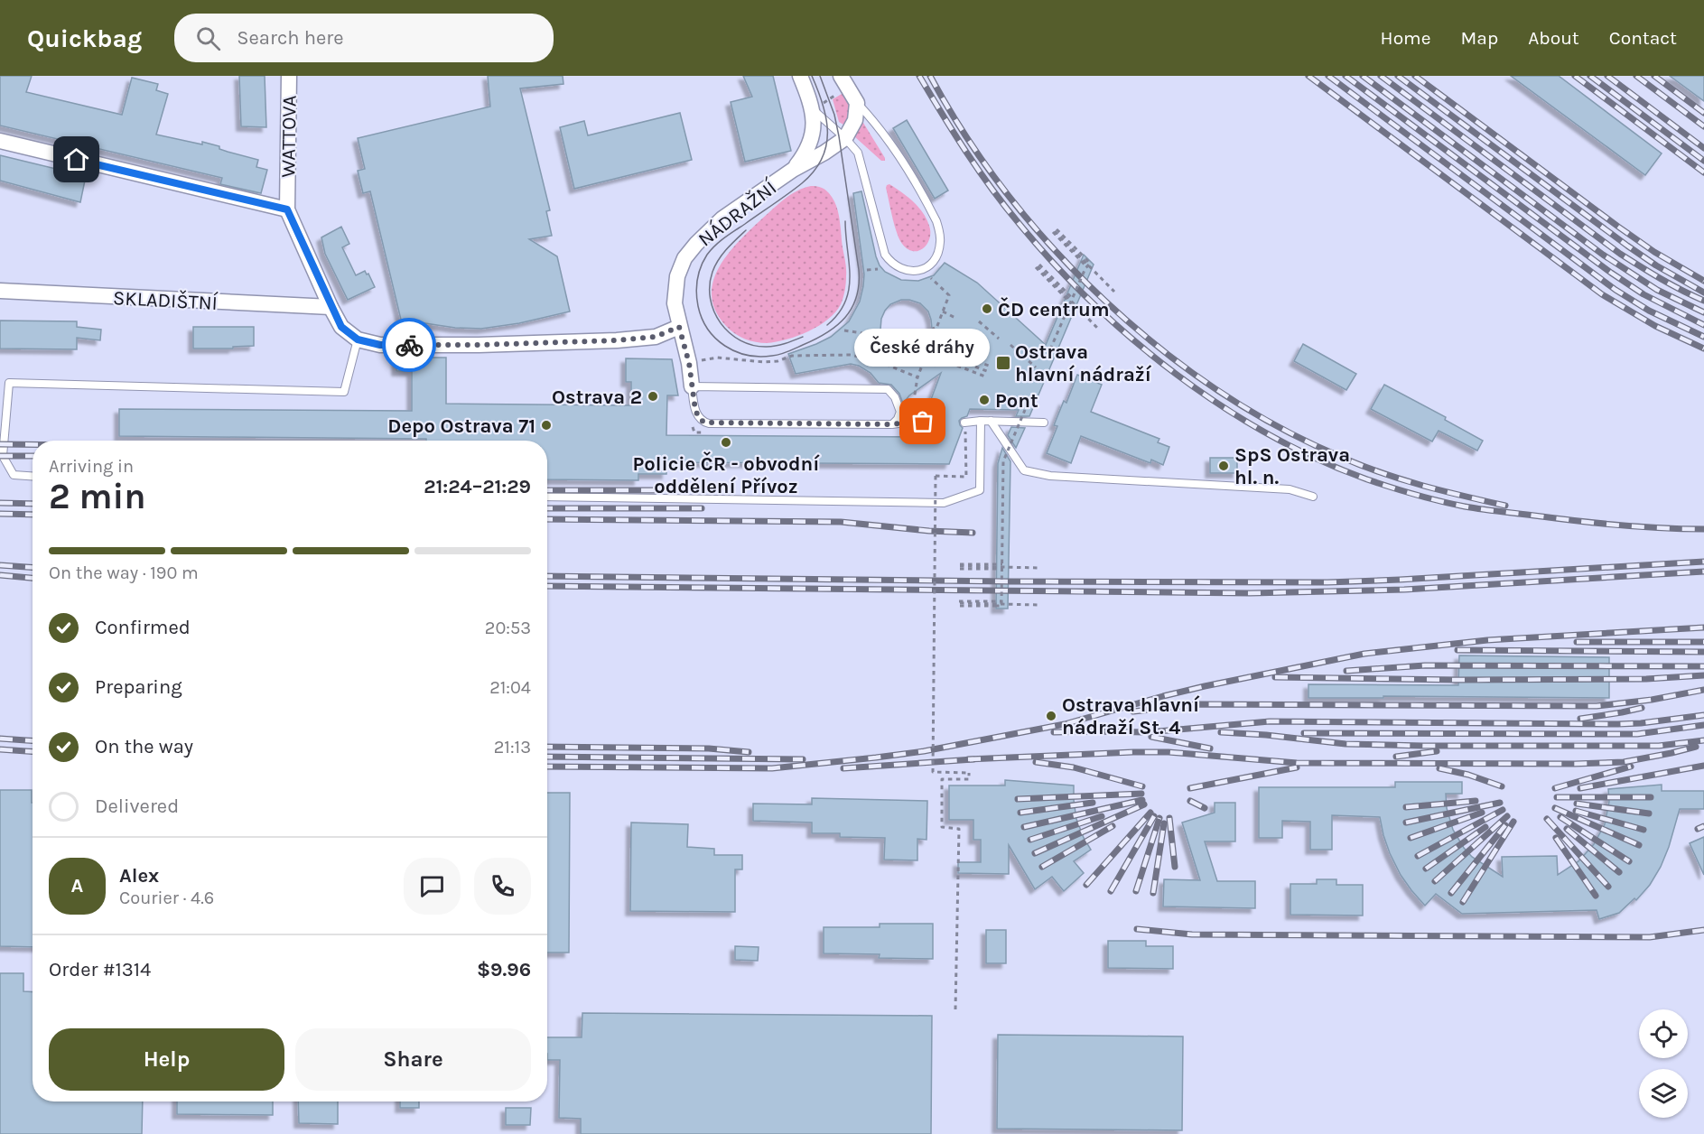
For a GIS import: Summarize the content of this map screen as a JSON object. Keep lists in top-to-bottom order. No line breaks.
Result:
{"streets":{"street":["WATTOVA","NÁDRAŽNÍ","SKLADIŠTNÍ"]},"crossings":[["WATTOVA","SKLADIŠTNÍ"]],"places":{"other":["ČD centrum","Ostrava 2","Pont","České dráhy","Depo Ostrava 71","Policie ČR - obvodní oddělení Přívoz","SpS Ostrava hl. n.","Ostrava hlavní nádraží St. 4"],"transit":["Ostrava hlavní nádraží"]},"page":{"header":"Quickbag","search":"Search here","nav":["Home","Map","About","Contact"],"bubble":"České dráhy","heading":["2 min","Arriving in","21:24–21:29"],"panel":["Alex","Courier · 4.6","Order #1314","$9.96"],"bar":"On the way · 190 m","list":[["Confirmed","20:53"],["Preparing","21:04"],["On the way","21:13"],"Delivered"],"round":"A","buttons":["Help","Share"]}}
